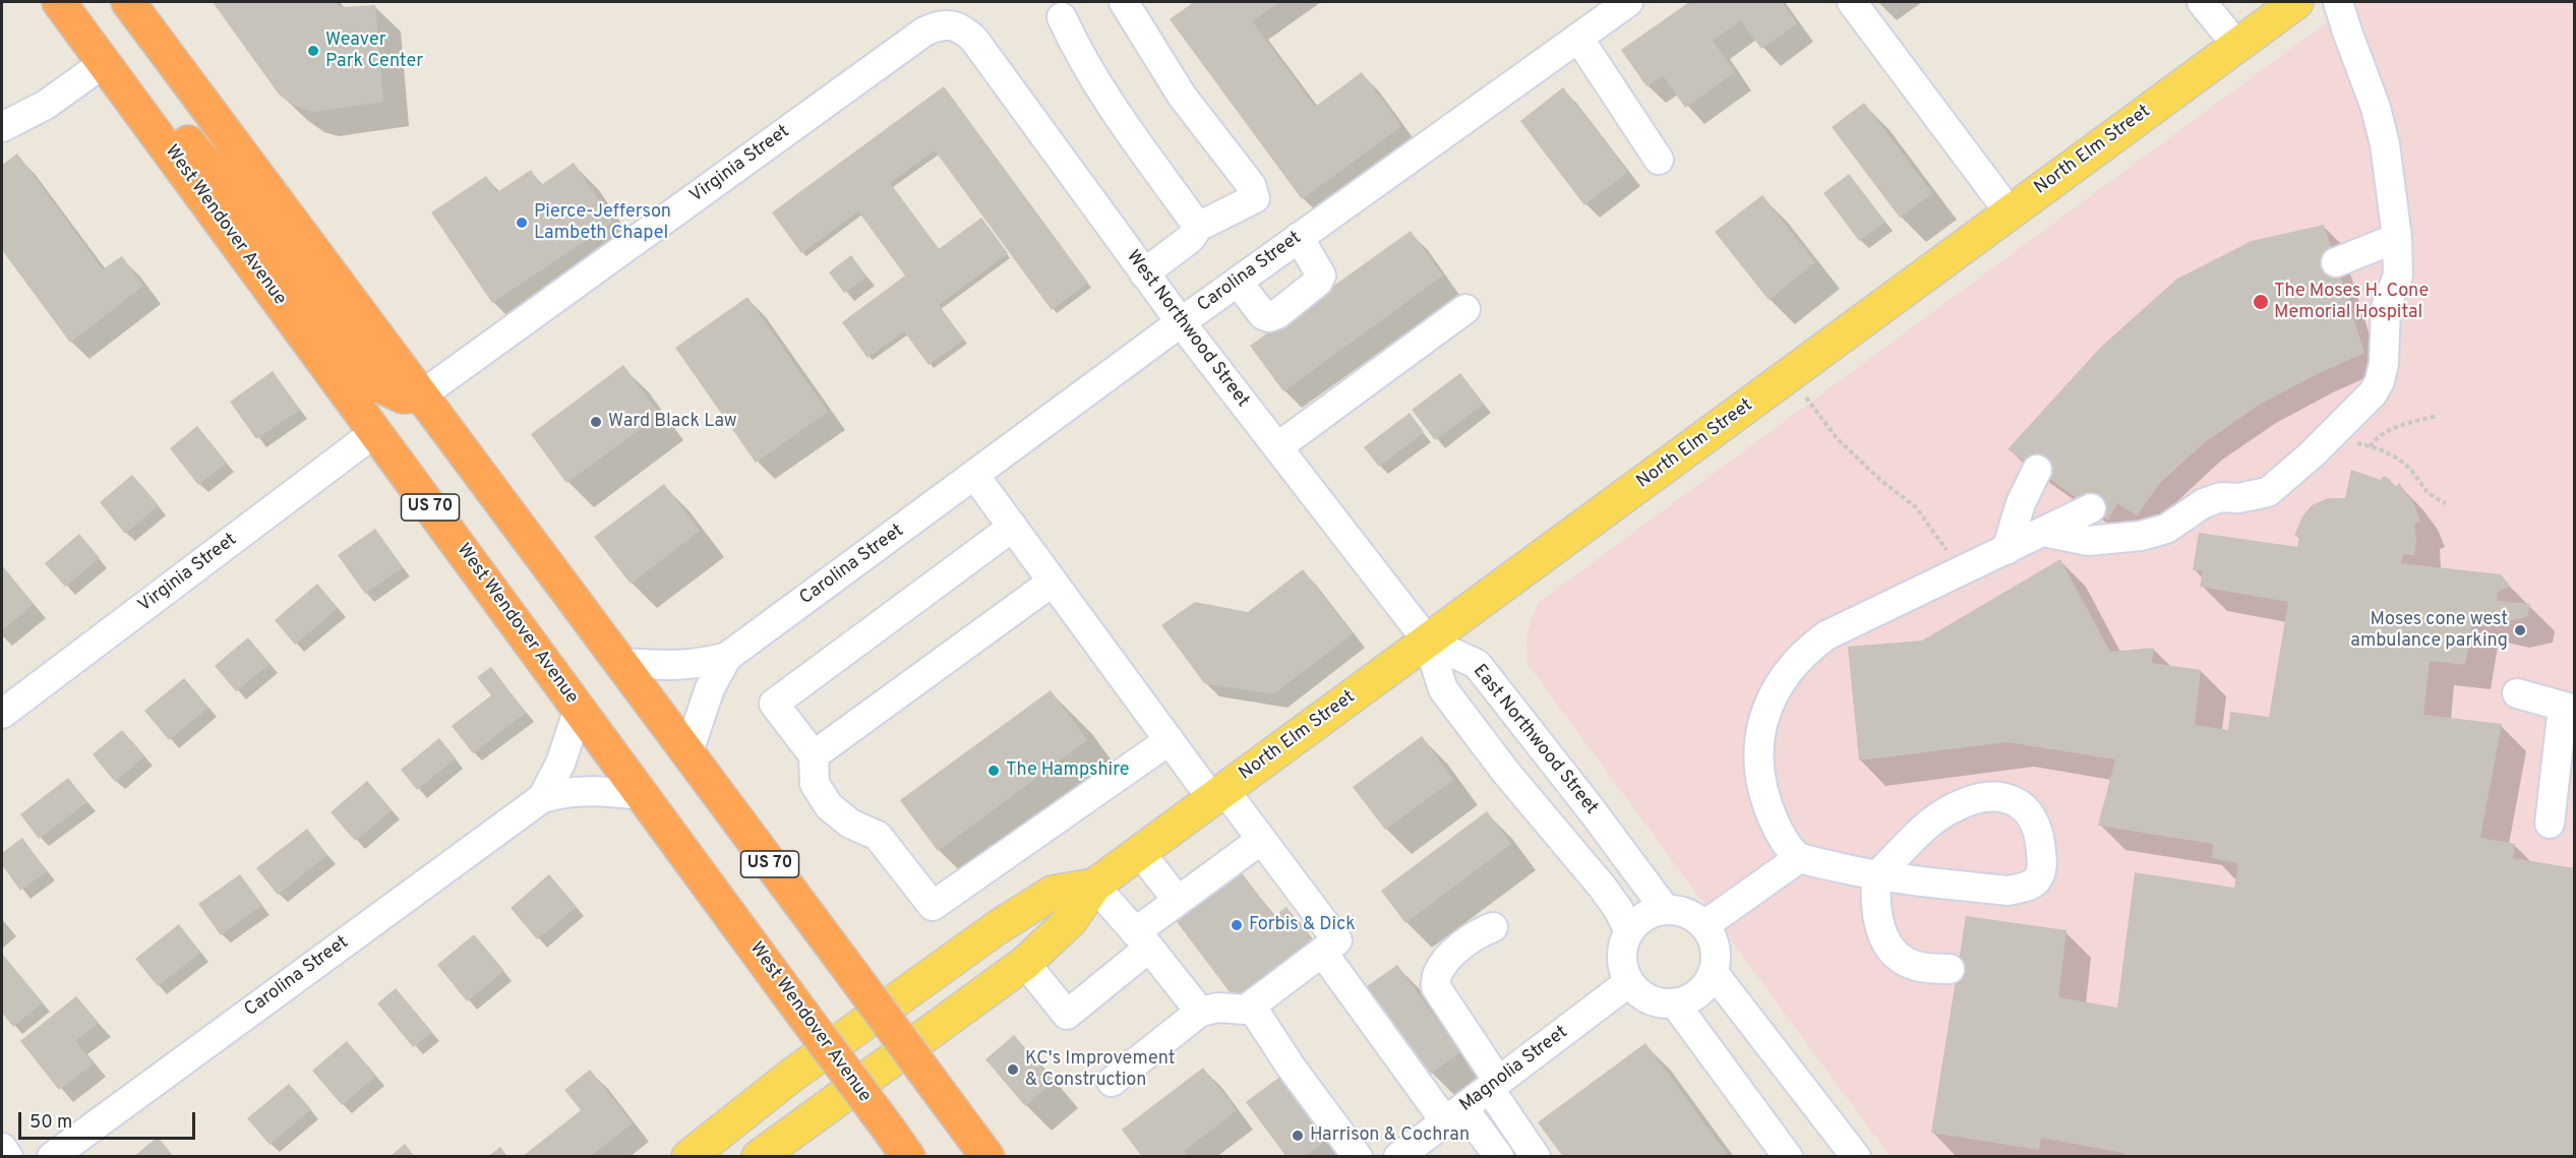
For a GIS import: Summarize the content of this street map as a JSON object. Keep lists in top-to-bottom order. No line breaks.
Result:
{"streets":{"highway":["West Wendover Avenue","US 70"],"main road":["North Elm Street"],"street":["Virginia Street","Carolina Street","West Northwood Street","East Northwood Street","Magnolia Street"]},"crossings":[["North Elm Street","West Northwood Street"],["North Elm Street","East Northwood Street"],["Virginia Street","West Wendover Avenue"],["Virginia Street","West Northwood Street"],["Virginia Street","US 70"],["West Wendover Avenue","Carolina Street"],["Carolina Street","West Northwood Street"],["Carolina Street","US 70"],["West Northwood Street","East Northwood Street"],["East Northwood Street","Magnolia Street"]],"places":["Weaver Park Center","Pierce-Jefferson Lambeth Chapel","The Moses H. Cone Memorial Hospital","Ward Black Law","Moses cone west ambulance parking","The Hampshire","Forbis & Dick","KC's Improvement & Construction","Harrison & Cochran"],"scale_bar":"50 m"}
